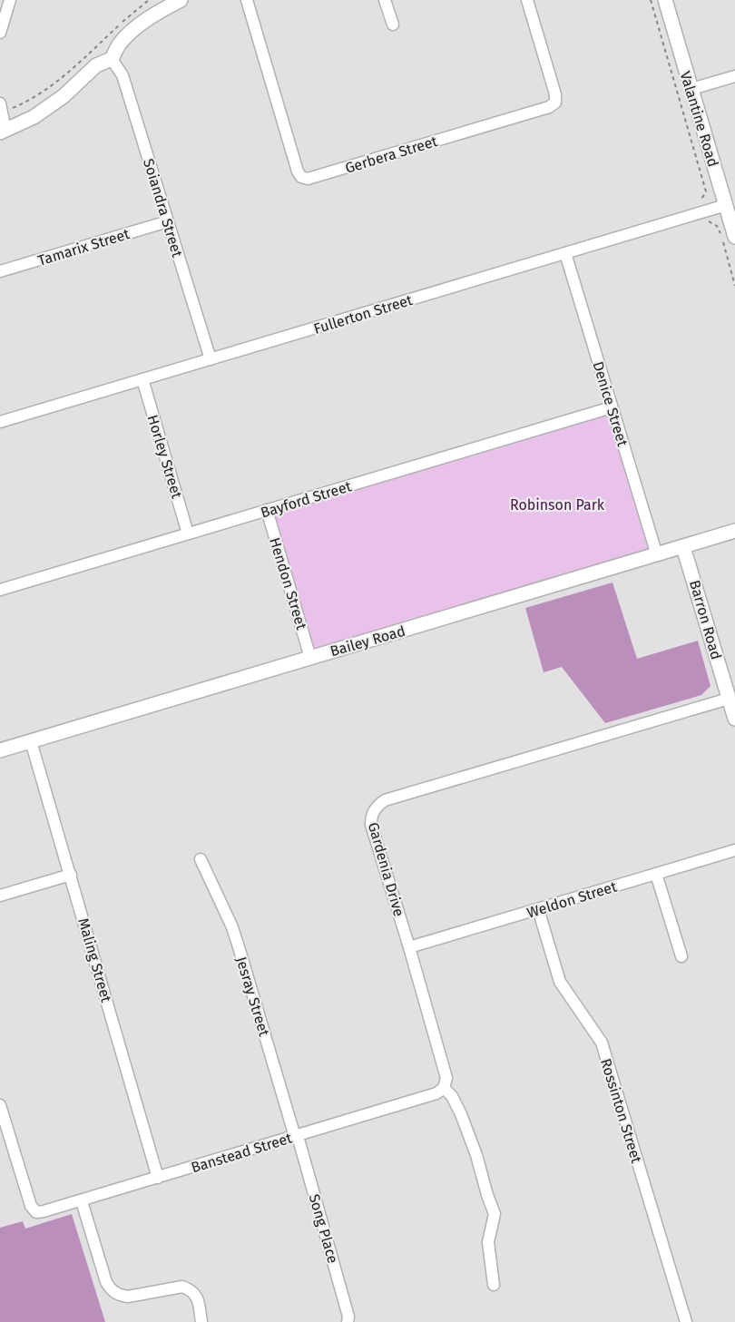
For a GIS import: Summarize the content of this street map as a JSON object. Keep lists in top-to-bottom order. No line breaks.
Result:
{"streets":{"street":["Valantine Road","Gerbera Street","Soiandra Street","Tamarix Street","Fullerton Street","Denice Street","Horley Street","Bayford Street","Hendon Street","Barron Road","Bailey Road","Gardenia Drive","Weldon Street","Maling Street","Jesray Street","Rossinton Street","Banstead Street","Song Place"]},"crossings":[["Valantine Road","Fullerton Street"],["Soiandra Street","Tamarix Street"],["Soiandra Street","Fullerton Street"],["Fullerton Street","Denice Street"],["Fullerton Street","Horley Street"],["Denice Street","Bayford Street"],["Denice Street","Bailey Road"],["Horley Street","Bayford Street"],["Bayford Street","Hendon Street"],["Hendon Street","Bailey Road"],["Barron Road","Bailey Road"],["Barron Road","Gardenia Drive"],["Bailey Road","Maling Street"],["Gardenia Drive","Weldon Street"],["Gardenia Drive","Banstead Street"],["Weldon Street","Rossinton Street"],["Maling Street","Banstead Street"],["Jesray Street","Banstead Street"],["Jesray Street","Song Place"],["Banstead Street","Song Place"]],"parks":["Robinson Park"]}
